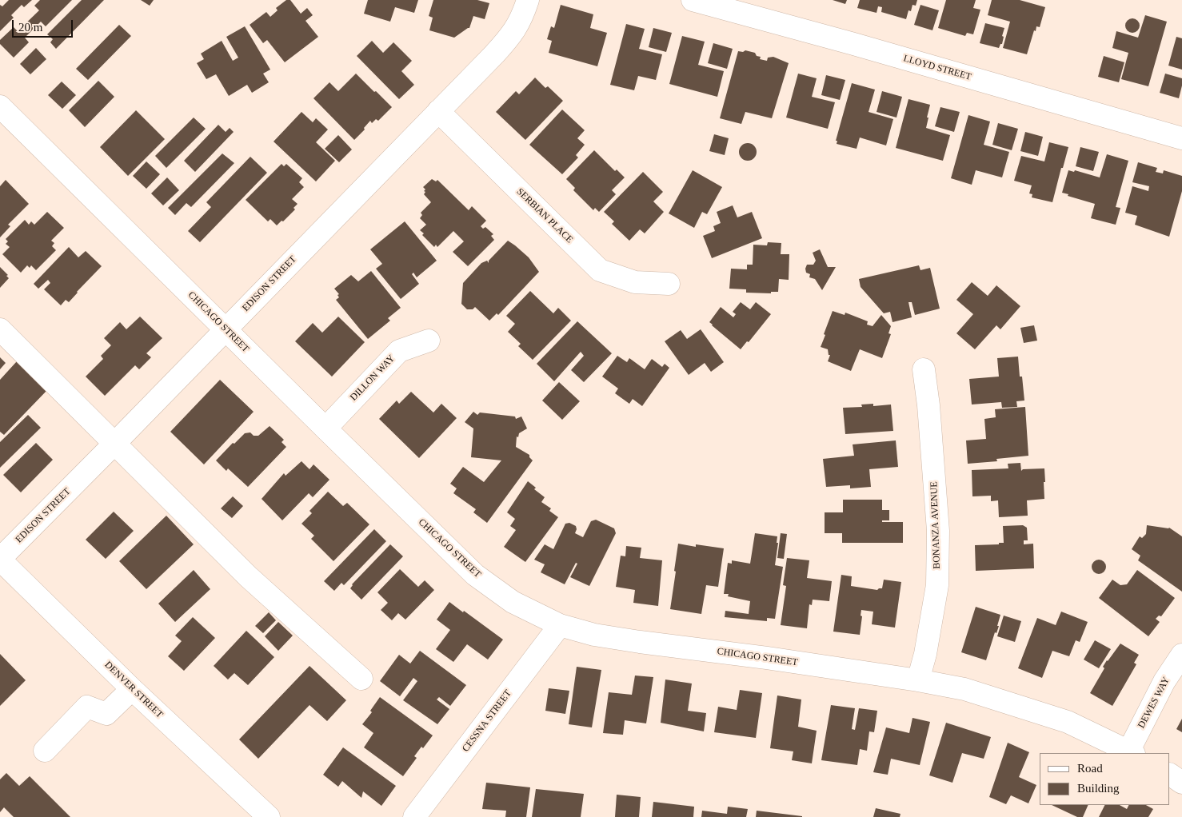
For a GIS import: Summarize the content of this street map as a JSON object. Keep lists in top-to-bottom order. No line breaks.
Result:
{"streets":{"street":["LLOYD STREET","SERBIAN PLACE","EDISON STREET","CHICAGO STREET","DILLON WAY","BONANZA AVENUE","DENVER STREET","DEWES WAY","CESSNA STREET"]},"crossings":[["SERBIAN PLACE","EDISON STREET"],["EDISON STREET","CHICAGO STREET"],["EDISON STREET","DENVER STREET"],["CHICAGO STREET","DILLON WAY"],["CHICAGO STREET","BONANZA AVENUE"],["CHICAGO STREET","DEWES WAY"],["CHICAGO STREET","CESSNA STREET"]],"legend":["Road","Building"],"scale_bar":"20 m"}
